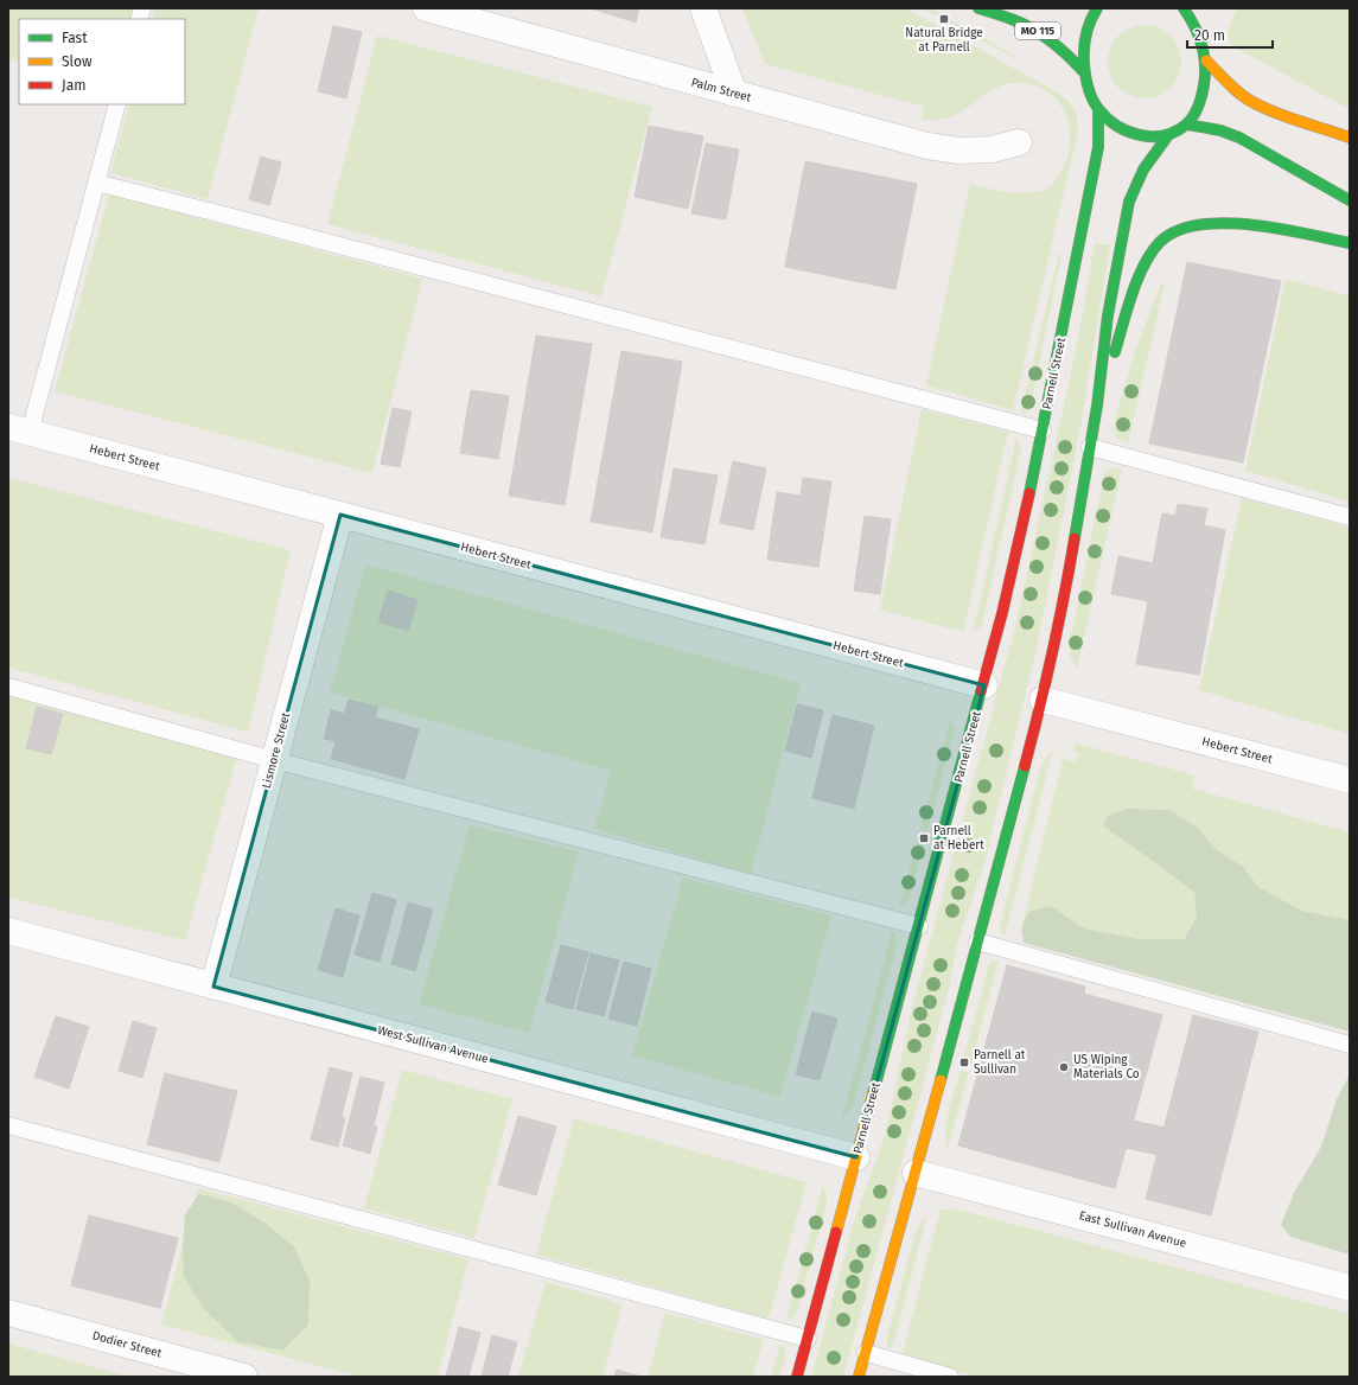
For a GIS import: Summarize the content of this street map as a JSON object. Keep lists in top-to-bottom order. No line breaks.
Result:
{"streets":{"main road":["MO 115","Parnell Street"],"street":["Palm Street","Hebert Street","Lismore Street","West Sullivan Avenue","East Sullivan Avenue","Dodier Street"]},"crossings":[["Parnell Street","Hebert Street"],["Parnell Street","West Sullivan Avenue"],["Hebert Street","Lismore Street"],["Lismore Street","West Sullivan Avenue"]],"places":{"transit":["Natural Bridge at Parnell","Parnell at Hebert","Parnell at Sullivan"],"other":["US Wiping Materials Co"]},"legend":["Fast","Slow","Jam"],"scale_bar":"20 m"}
